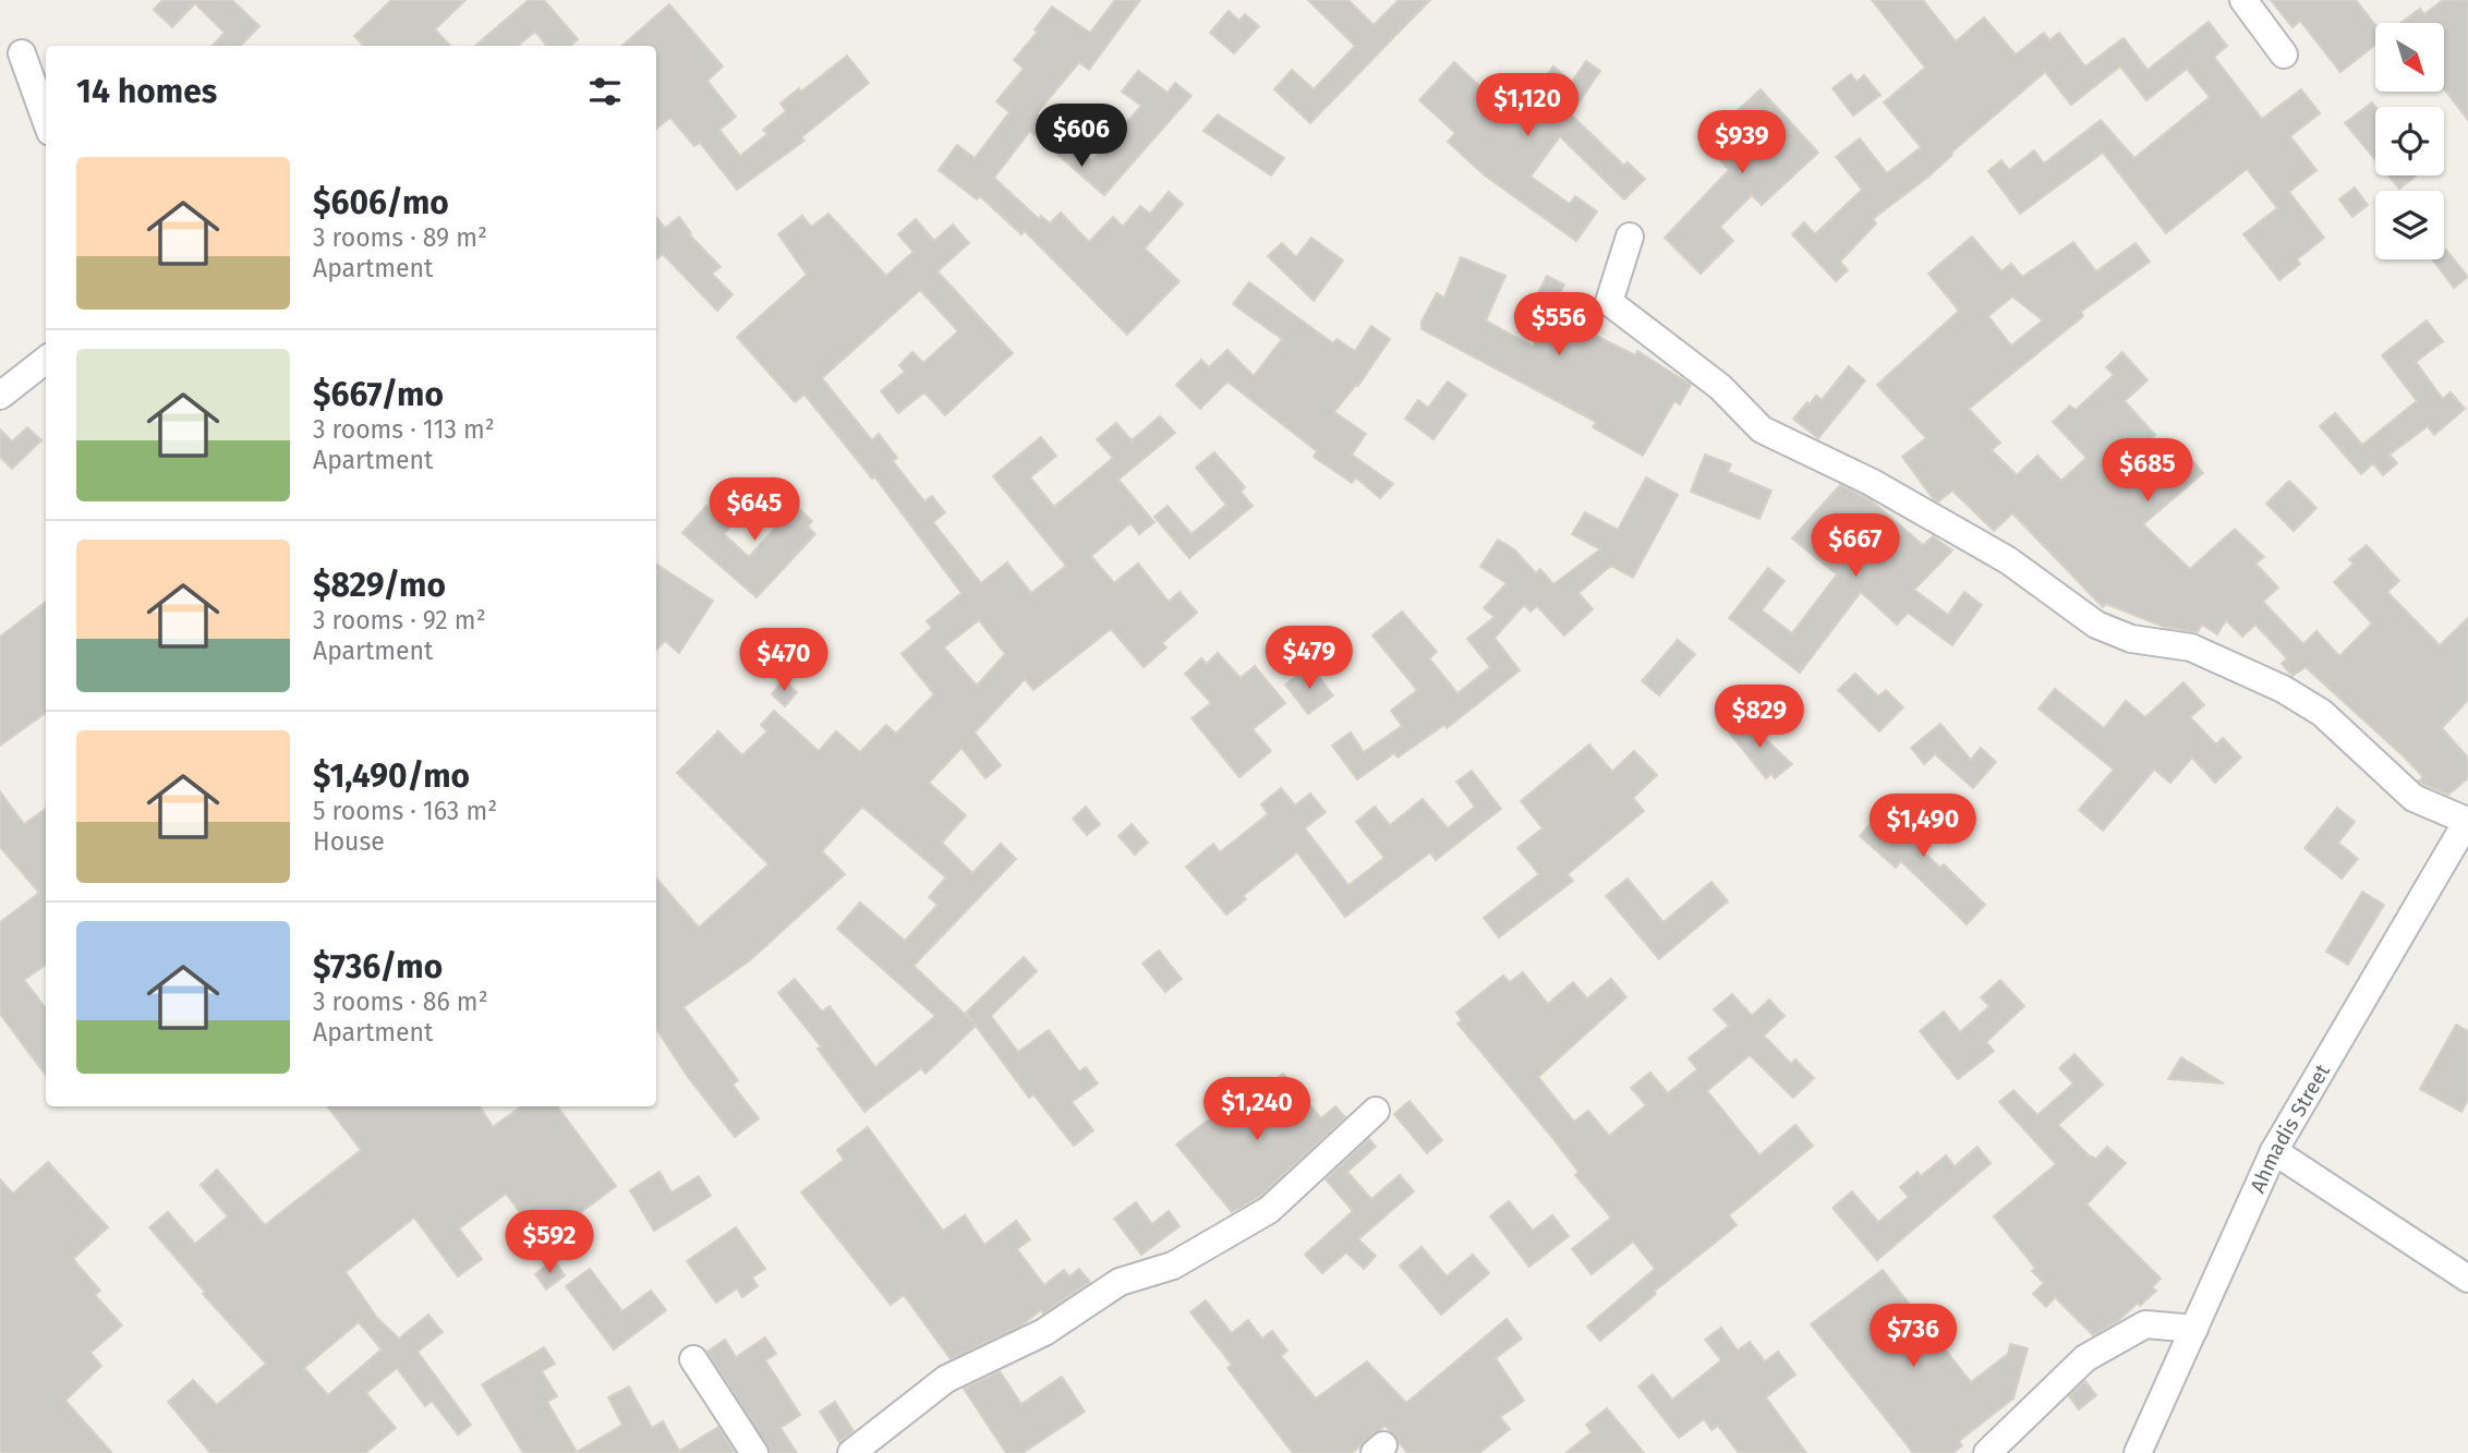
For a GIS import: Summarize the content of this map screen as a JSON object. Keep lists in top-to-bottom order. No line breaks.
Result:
{"streets":{"street":["Ahmadis Street"]},"north":"bottom right","page":{"heading":"14 homes","price":["$1,120","$606","$939","$556","$685","$645","$667","$479","$470","$829","$1,490","$1,240","$592","$736"],"list":[{"name":"$606/mo","note":"3 rooms · 89 m² · Apartment"},{"name":"$667/mo","note":"3 rooms · 113 m² · Apartment"},{"name":"$829/mo","note":"3 rooms · 92 m² · Apartment"},{"name":"$1,490/mo","note":"5 rooms · 163 m² · House"},{"name":"$736/mo","note":"3 rooms · 86 m² · Apartment"}]}}
